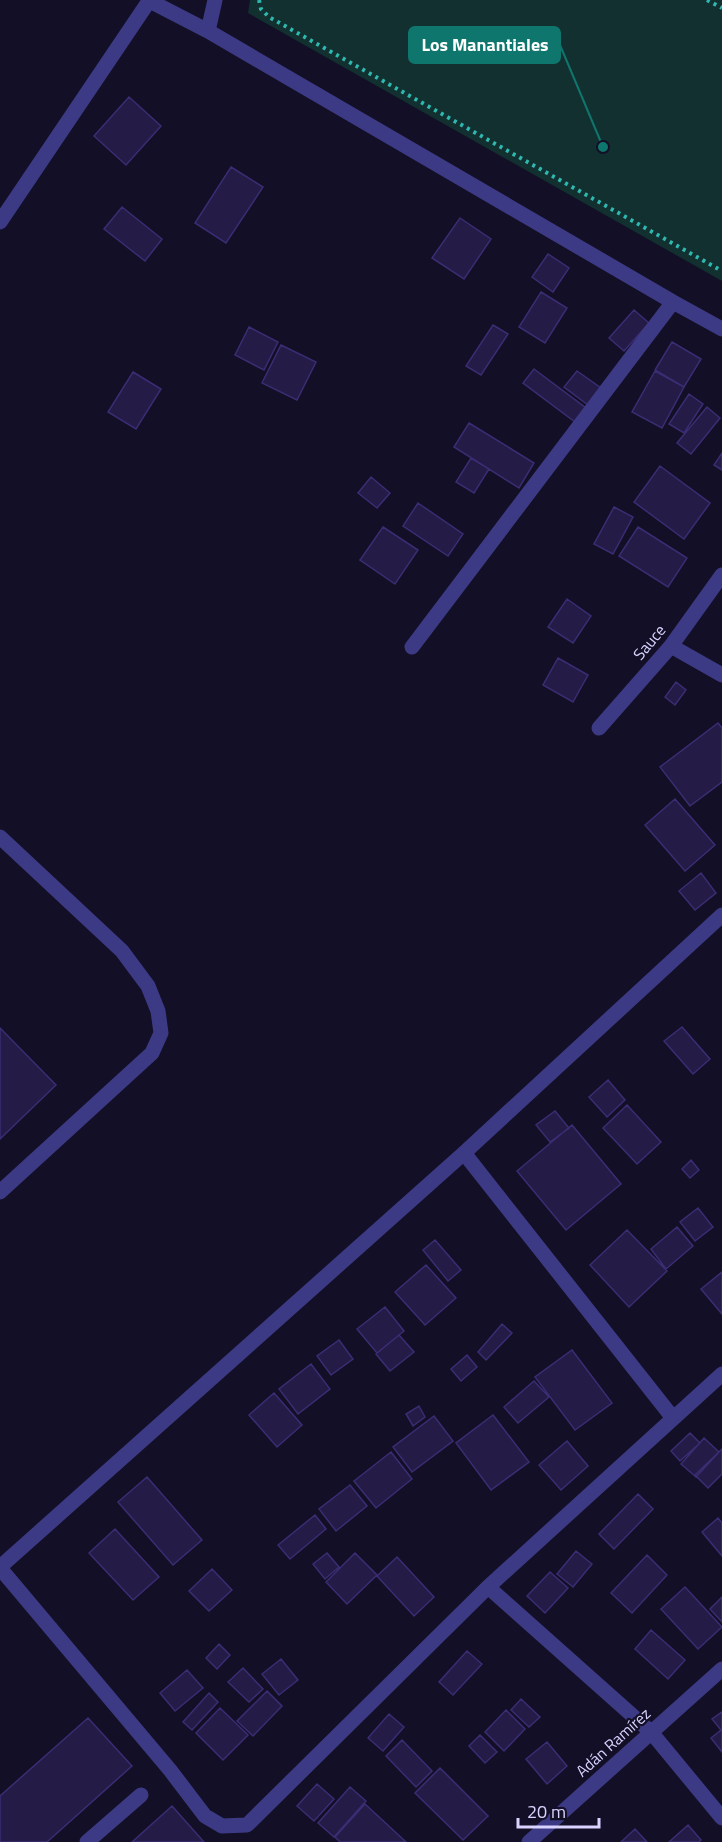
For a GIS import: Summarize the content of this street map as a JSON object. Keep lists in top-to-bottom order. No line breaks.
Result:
{"streets":{"street":["Sauce","Adán Ramírez"]},"places":["Los Manantiales"],"scale_bar":"20 m"}
